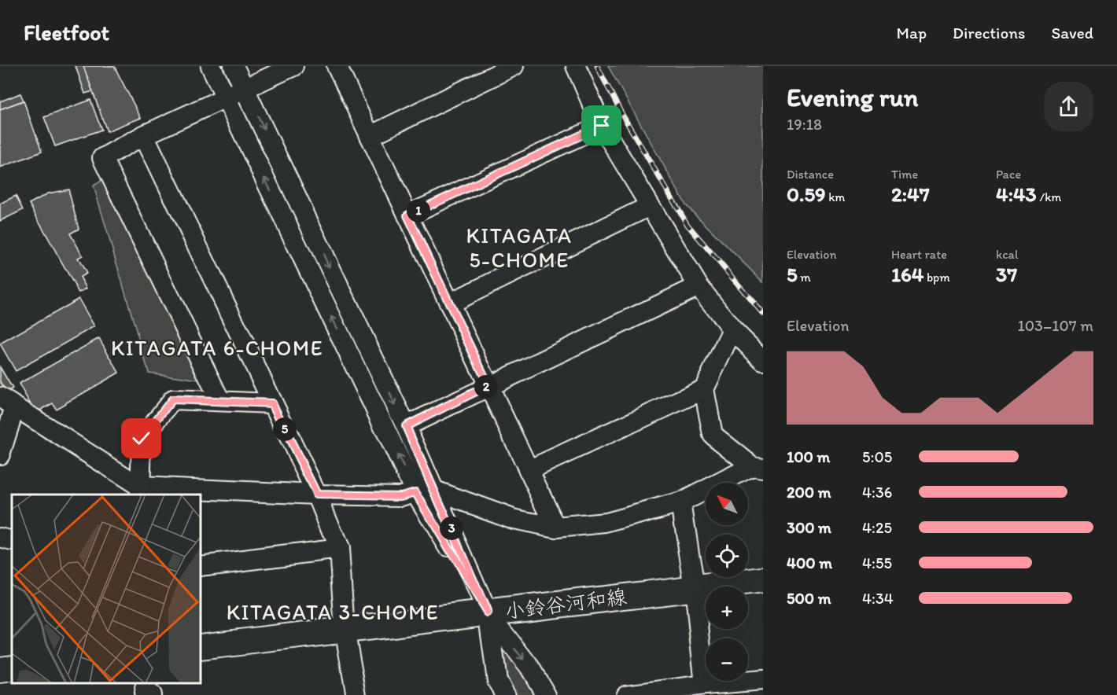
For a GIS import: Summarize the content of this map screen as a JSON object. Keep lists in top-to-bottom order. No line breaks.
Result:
{"streets":{"main road":["小鈴谷河和線"]},"districts":["KITAGATA 5-CHOME","KITAGATA 6-CHOME","KITAGATA 3-CHOME"],"north":"top left","page":{"header":"Fleetfoot","nav":["Map","Directions","Saved"],"heading":["Evening run","19:18"],"stats":[["Distance","0.59 km"],["Time","2:47"],["Pace","4:43 /km"],["Elevation","5 m"],["Heart rate","164 bpm"],["kcal","37"]],"pins":["1","2","5","3"],"chart":["Elevation","103–107 m"],"list":[{"name":"100 m","note":"5:05"},{"name":"200 m","note":"4:36"},{"name":"300 m","note":"4:25"},{"name":"400 m","note":"4:55"},{"name":"500 m","note":"4:34"}],"map_buttons":["+","−"]}}
